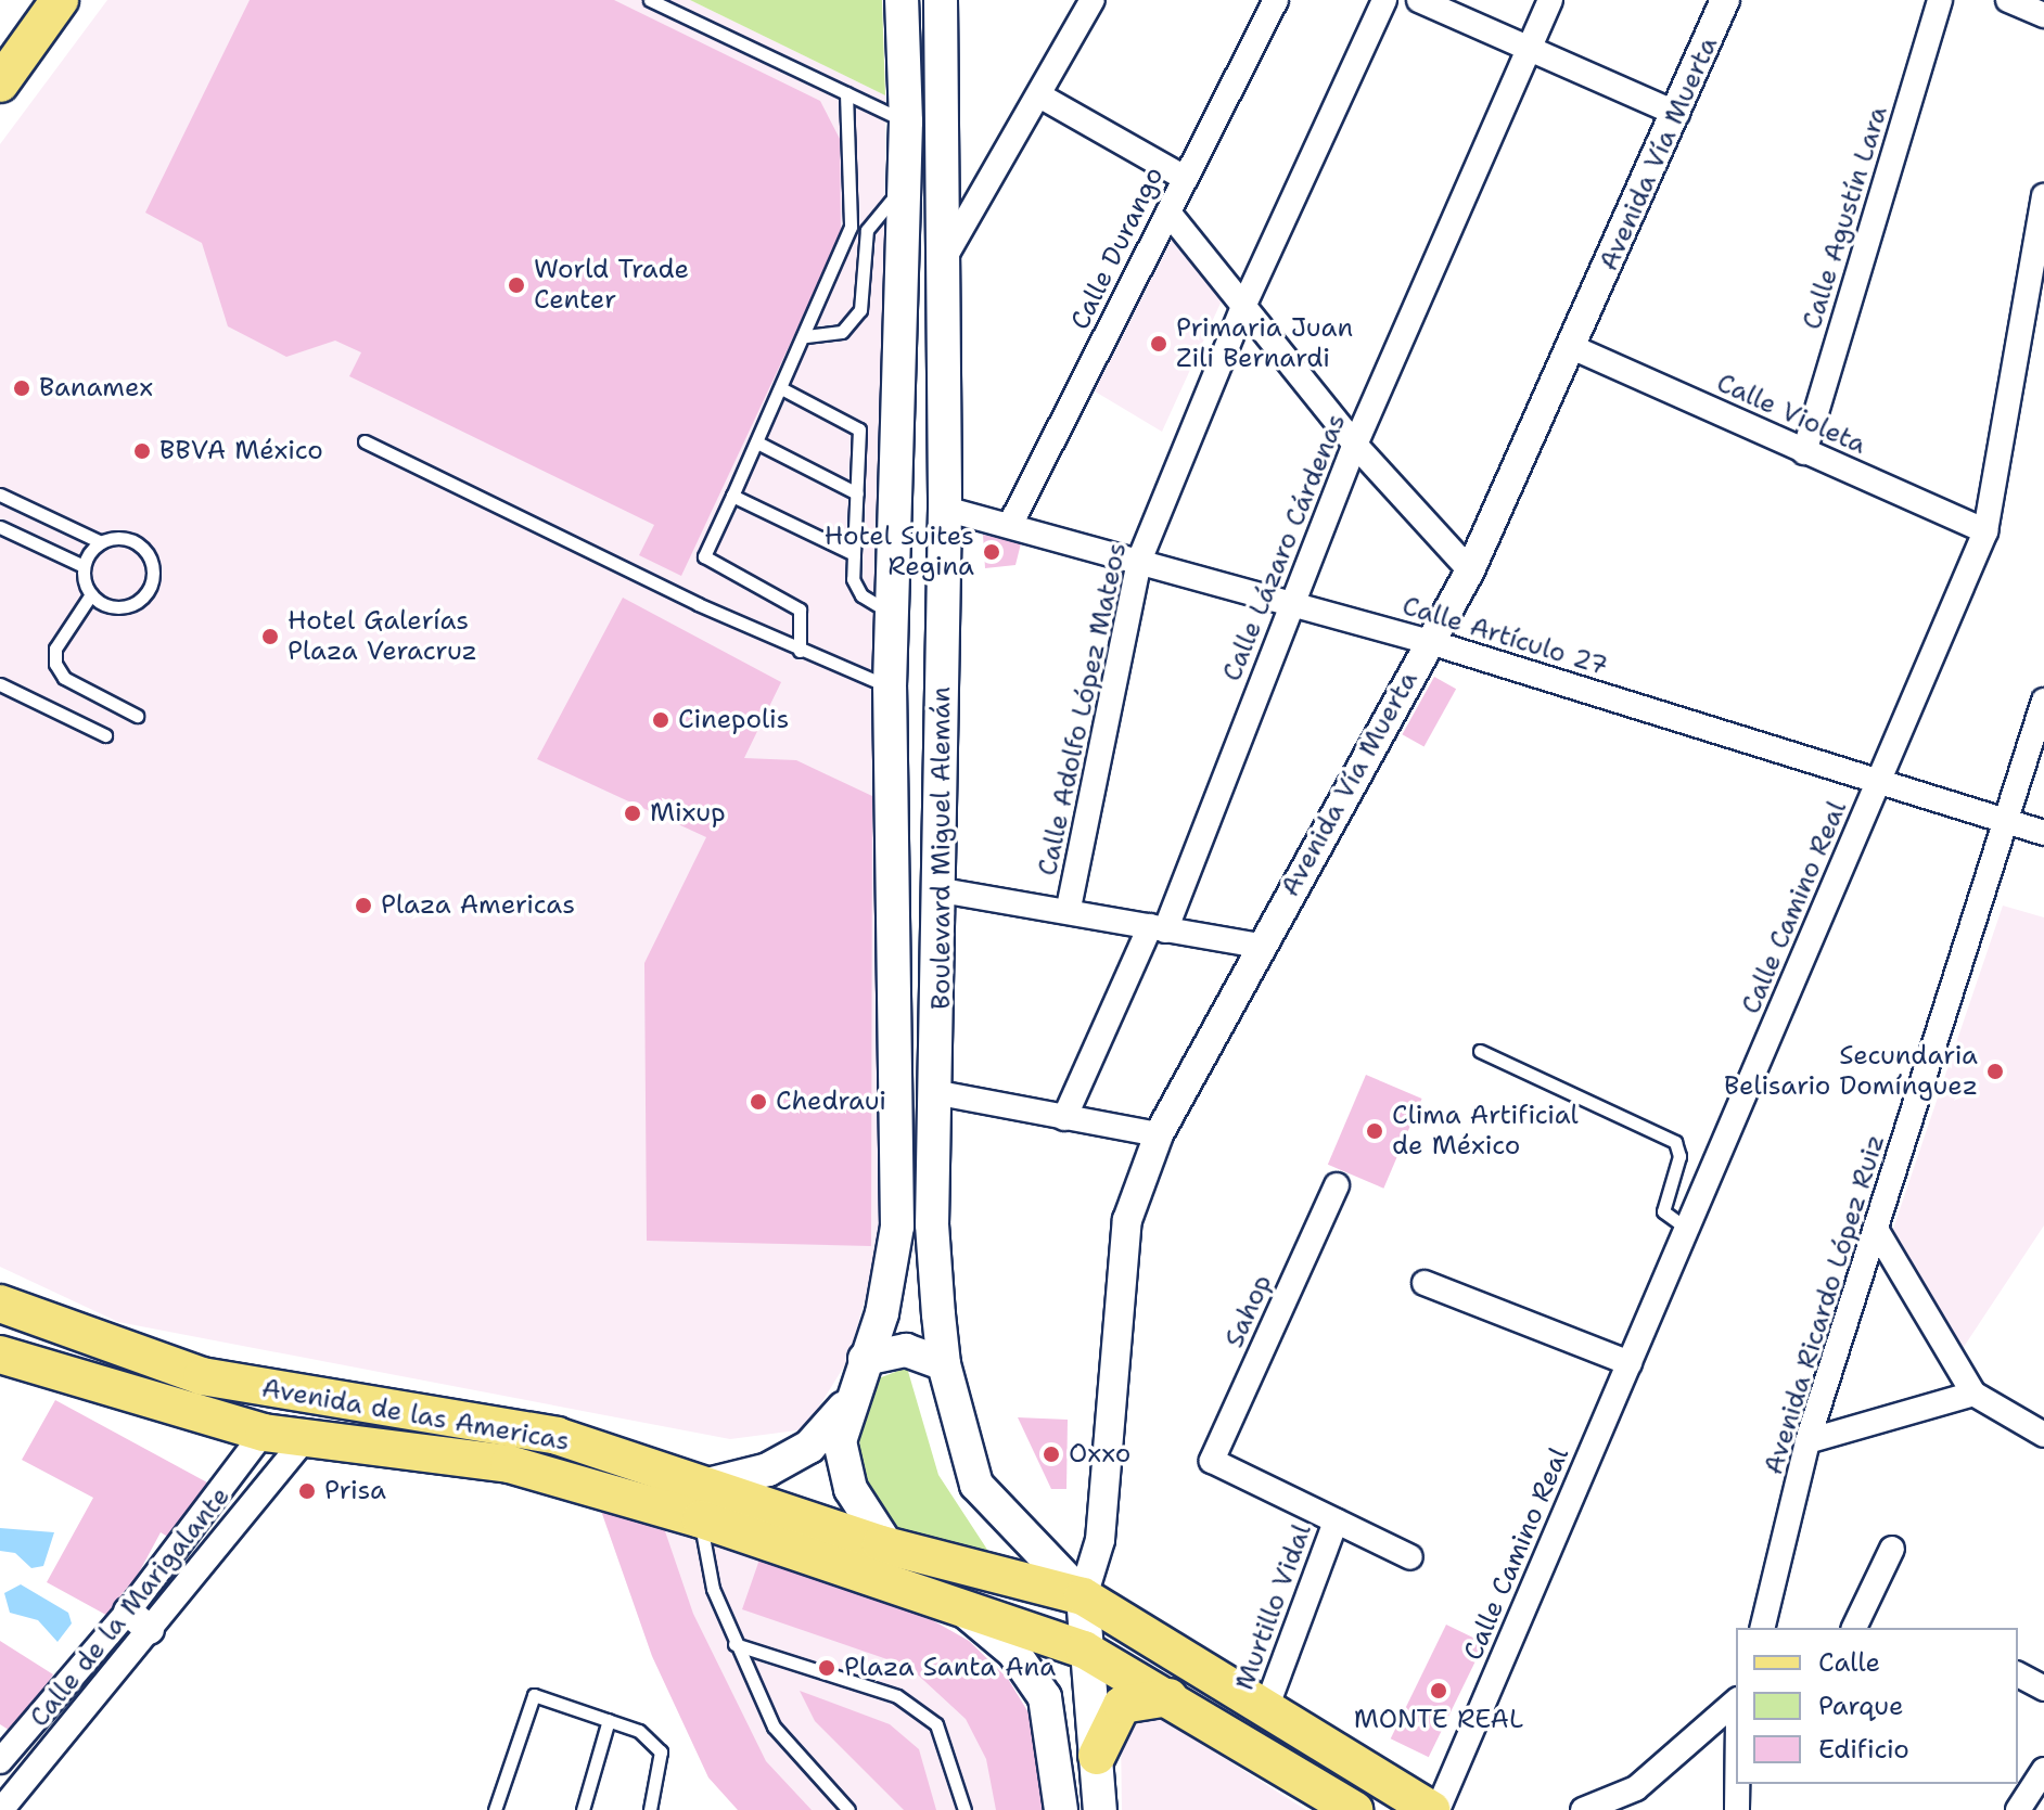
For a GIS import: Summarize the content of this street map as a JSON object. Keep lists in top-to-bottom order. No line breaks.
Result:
{"streets":{"main road":["Boulevard Miguel Alemán","Avenida de las Americas"],"street":["Avenida Vía Muerta","Calle Agustín Lara","Calle Durango","Calle Violeta","Calle Lázaro Cárdenas","Calle Artículo 27","Calle Adolfo López Mateos","Calle Camino Real","Avenida Ricardo López Ruiz","Sahop","Calle de la Marigalante","Murtillo Vidal"]},"crossings":[["Avenida Vía Muerta","Calle Violeta"],["Avenida Vía Muerta","Calle Artículo 27"],["Avenida Vía Muerta","Boulevard Miguel Alemán"],["Avenida Vía Muerta","Avenida de las Americas"],["Calle Agustín Lara","Calle Violeta"],["Calle Durango","Calle Artículo 27"],["Calle Violeta","Calle Camino Real"],["Calle Lázaro Cárdenas","Calle Artículo 27"],["Calle Artículo 27","Calle Adolfo López Mateos"],["Calle Artículo 27","Boulevard Miguel Alemán"],["Calle Artículo 27","Calle Camino Real"],["Calle Artículo 27","Avenida Ricardo López Ruiz"],["Boulevard Miguel Alemán","Avenida de las Americas"],["Calle Camino Real","Avenida de las Americas"],["Sahop","Murtillo Vidal"],["Avenida de las Americas","Calle de la Marigalante"],["Avenida de las Americas","Murtillo Vidal"]],"places":["World Trade Center","Primaria Juan Zili Bernardi","Banamex","BBVA México","Hotel Suites Regina","Hotel Galerías Plaza Veracruz","Cinepolis","Mixup","Plaza Americas","Secundaria Belisario Domínguez","Chedraui","Clima Artificial de México","Oxxo","Prisa","Plaza Santa Ana","MONTE REAL"],"legend":["Calle","Parque","Edificio"]}
